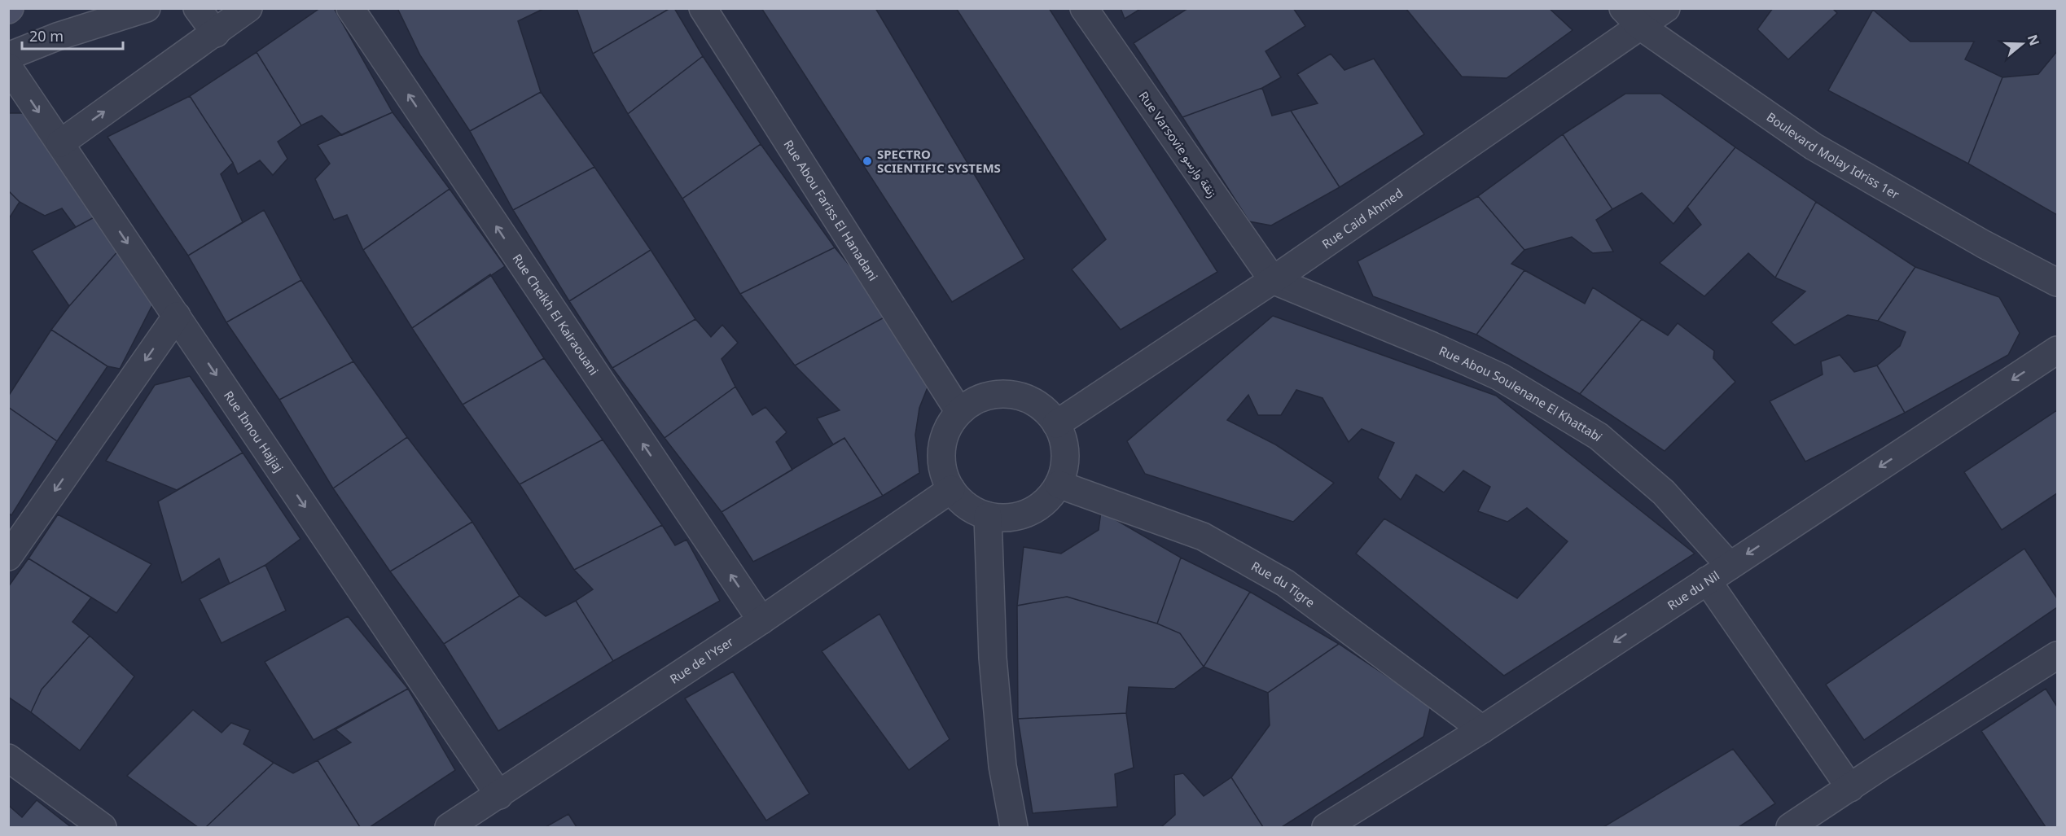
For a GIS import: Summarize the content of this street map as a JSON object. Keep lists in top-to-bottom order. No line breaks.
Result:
{"streets":{"street":["Rue Varsovie زنقة وارسو","Boulevard Molay Idriss 1er","Rue Abou Fariss El Hanadani","Rue Caid Ahmed","Rue Cheikh El Kairaouani","Rue Abou Soulenane El Khattabi","Rue Ibnou Hajjaj","Rue du Tigre","Rue du Nil","Rue de l'Yser"]},"crossings":[["Rue Varsovie زنقة وارسو","Rue Caid Ahmed"],["Rue Varsovie زنقة وارسو","Rue Abou Soulenane El Khattabi"],["Boulevard Molay Idriss 1er","Rue Caid Ahmed"],["Rue Abou Fariss El Hanadani","Rue Caid Ahmed"],["Rue Abou Fariss El Hanadani","Rue du Tigre"],["Rue Abou Fariss El Hanadani","Rue de l'Yser"],["Rue Caid Ahmed","Rue Abou Soulenane El Khattabi"],["Rue Caid Ahmed","Rue du Tigre"],["Rue Caid Ahmed","Rue de l'Yser"],["Rue Cheikh El Kairaouani","Rue de l'Yser"],["Rue Abou Soulenane El Khattabi","Rue du Nil"],["Rue Ibnou Hajjaj","Rue de l'Yser"],["Rue du Tigre","Rue du Nil"],["Rue du Tigre","Rue de l'Yser"]],"one_way":["Rue Cheikh El Kairaouani","Rue Ibnou Hajjaj","Rue du Nil"],"places":["SPECTRO SCIENTIFIC SYSTEMS"],"scale_bar":"20 m","north":"right"}
